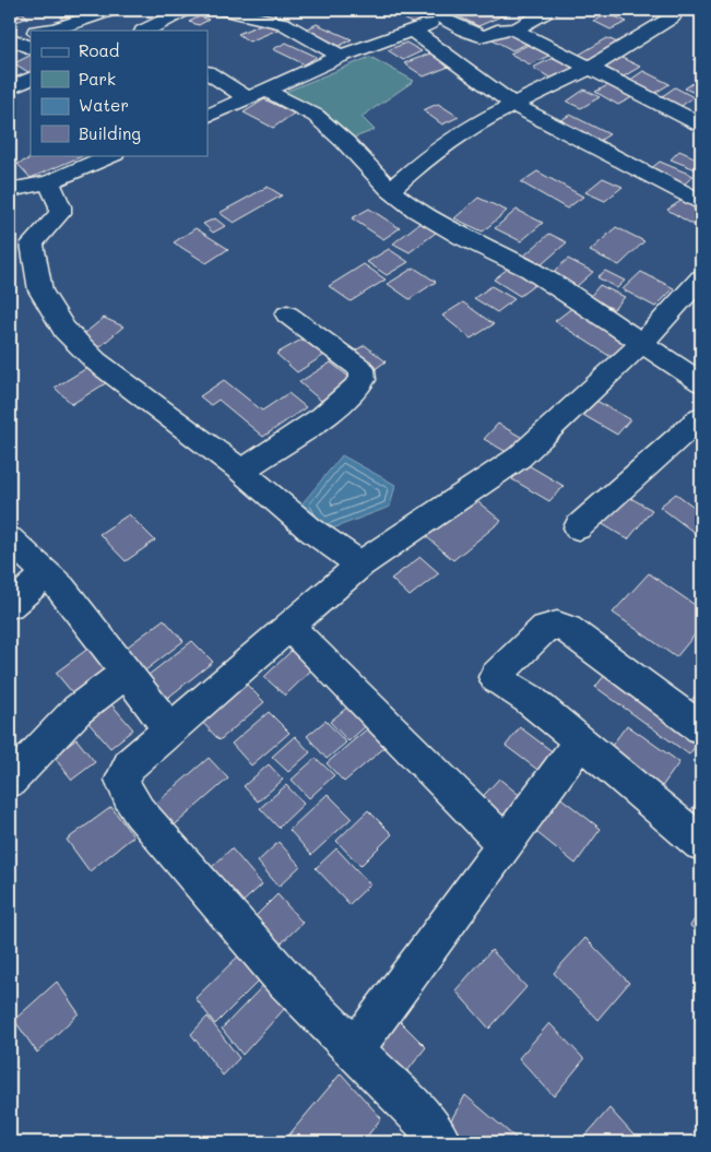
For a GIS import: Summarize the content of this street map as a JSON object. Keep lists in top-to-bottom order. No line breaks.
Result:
{"legend":["Road","Park","Water","Building"]}
